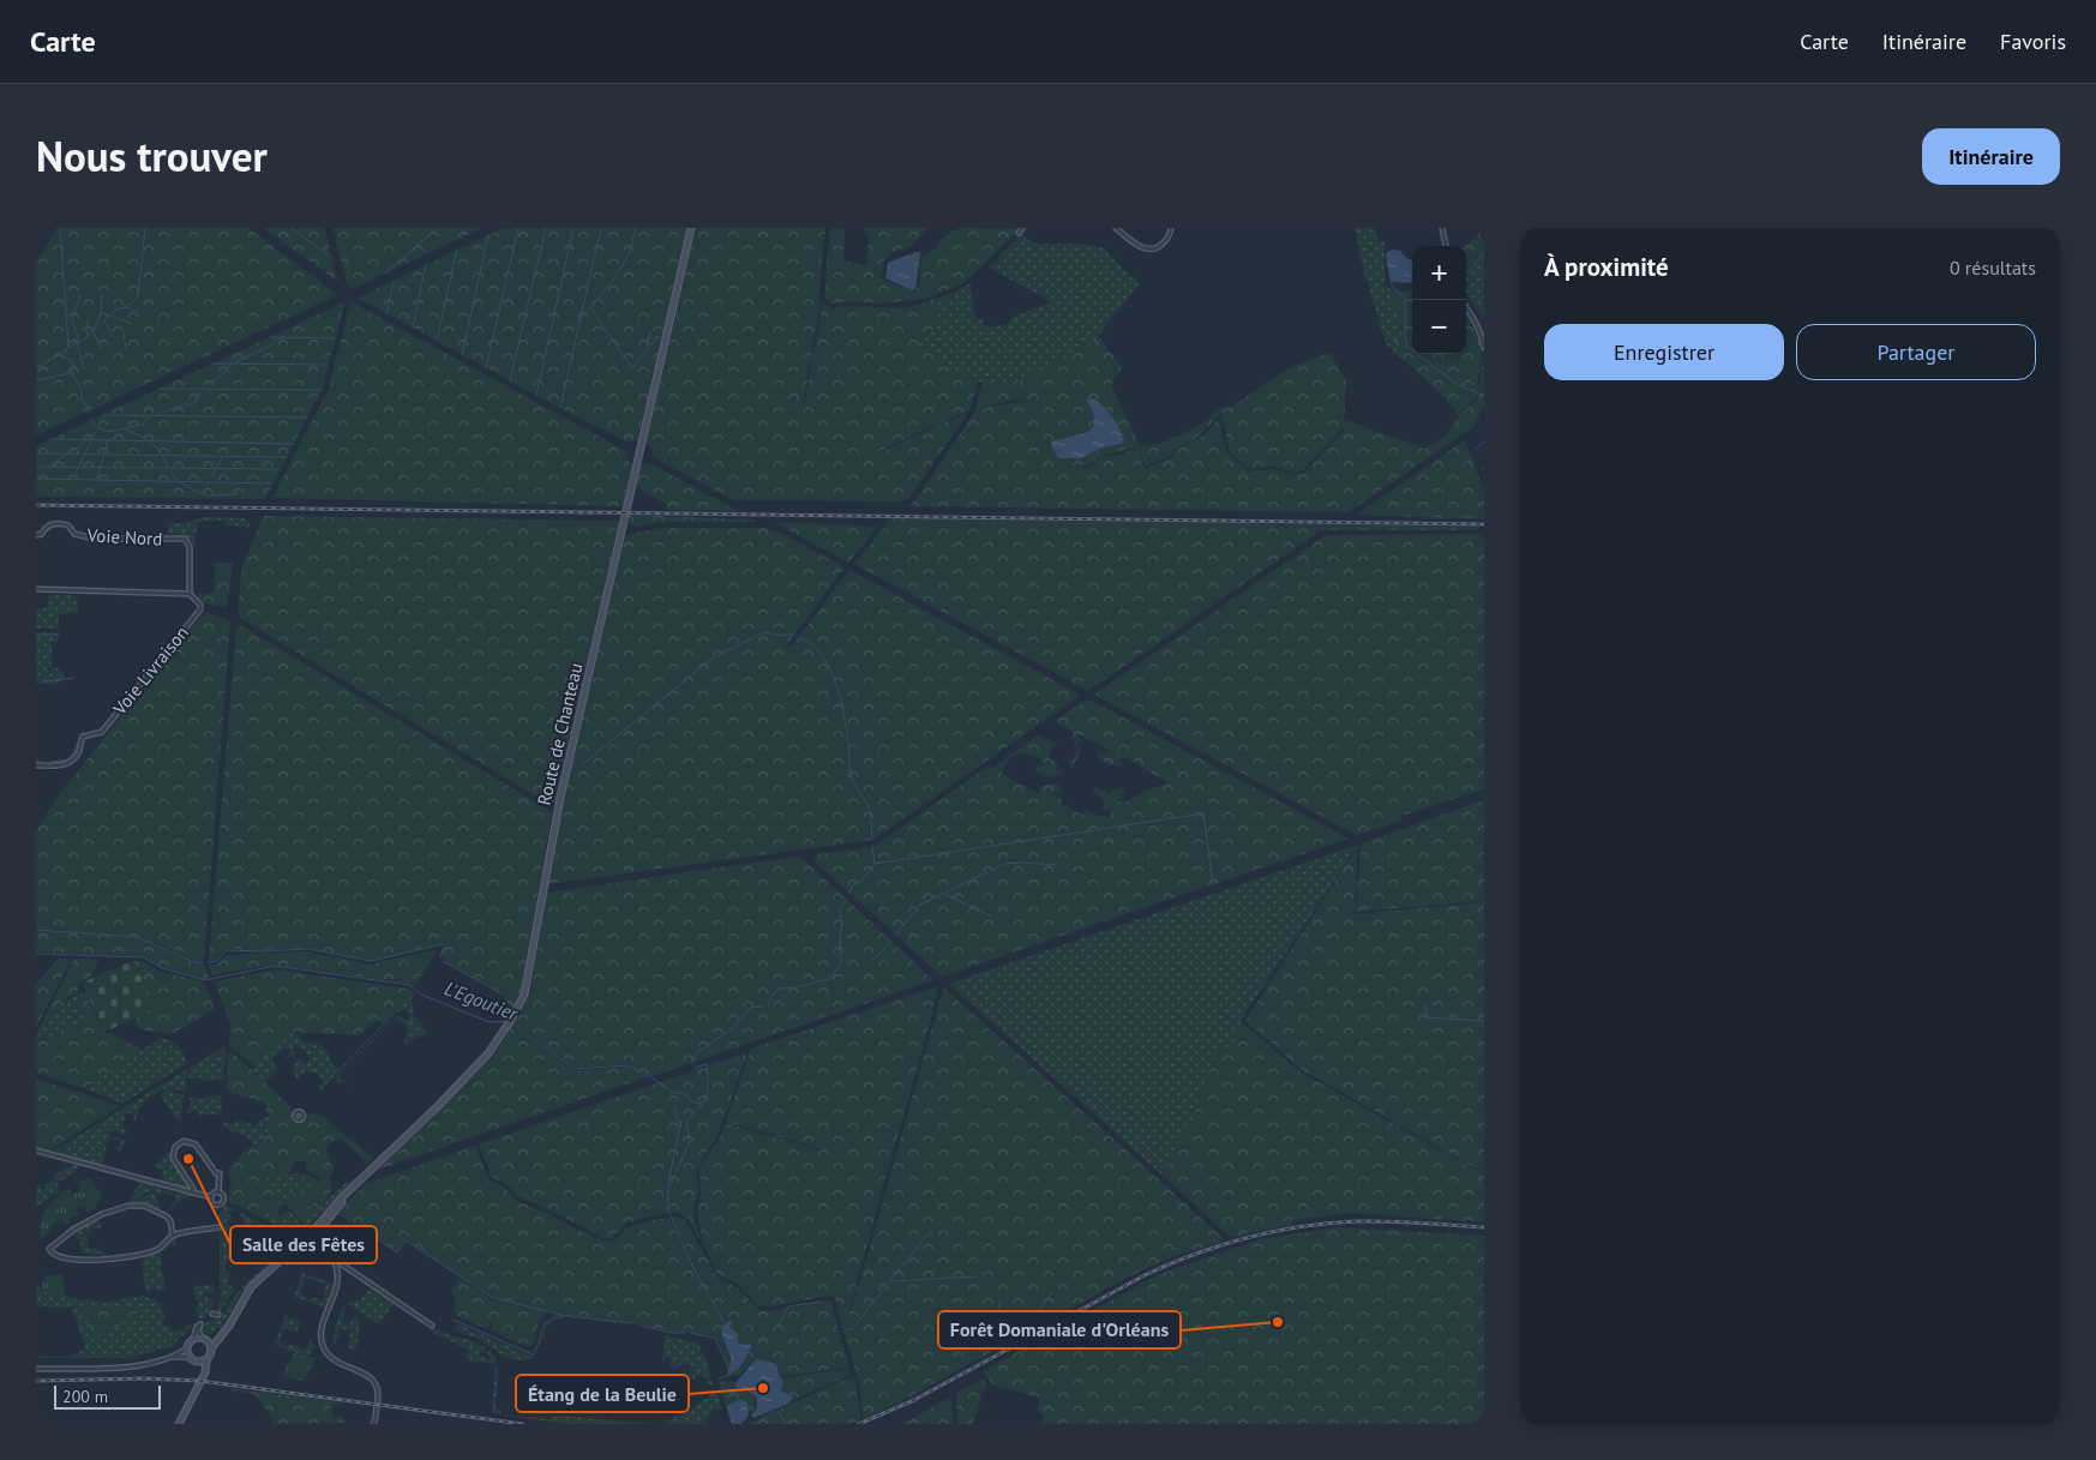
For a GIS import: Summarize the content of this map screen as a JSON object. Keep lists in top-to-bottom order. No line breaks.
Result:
{"streets":{"main road":["Route de Chanteau"],"street":["Voie Nord","Voie Livraison"]},"crossings":[["Voie Nord","Voie Livraison"]],"water":["L'Egoutier"],"places":["Salle des Fêtes","Forêt Domaniale d'Orléans","Étang de la Beulie"],"scale_bar":"200 m","page":{"header":"Carte","nav":["Carte","Itinéraire","Favoris"],"title":"Nous trouver","buttons":["Itinéraire",["Enregistrer","Partager"]],"heading":["À proximité","0 résultats"],"map_buttons":["+","−"],"scale":"200 m"}}
